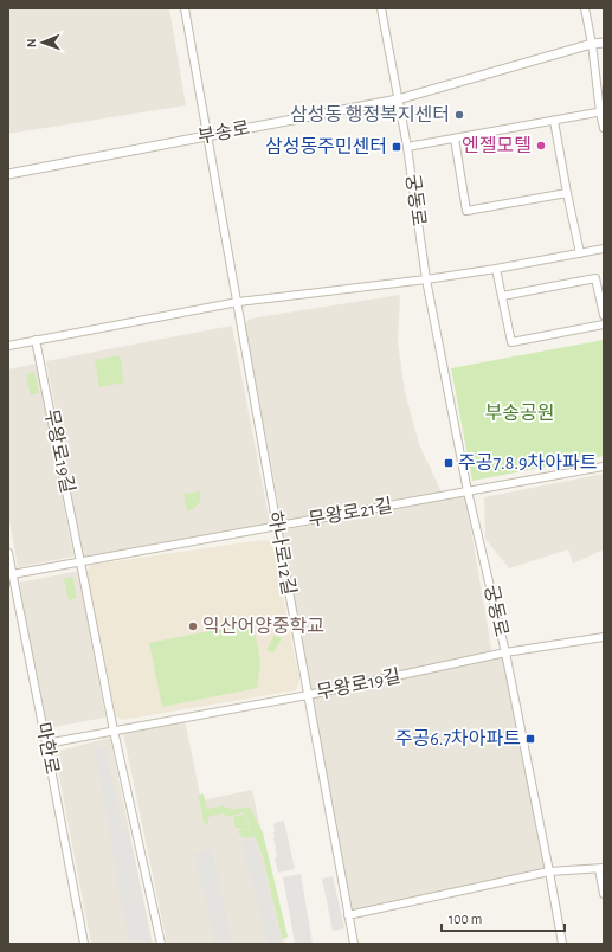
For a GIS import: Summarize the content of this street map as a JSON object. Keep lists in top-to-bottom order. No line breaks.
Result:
{"streets":{"street":["부송로","궁동로","무왕로19길","무왕로21길","하나로12길","마한로"]},"crossings":[["부송로","궁동로"],["부송로","하나로12길"],["궁동로","무왕로19길"],["궁동로","무왕로21길"],["무왕로19길","무왕로21길"],["무왕로19길","하나로12길"],["무왕로19길","마한로"],["무왕로21길","하나로12길"],["무왕로21길","마한로"]],"parks":["부송공원"],"places":{"other":["삼성동 행정복지센터","엔젤모텔","익산어양중학교"],"transit":["삼성동주민센터","주공7.8.9차아파트","주공6.7차아파트"]},"scale_bar":"100 m","north":"left"}
